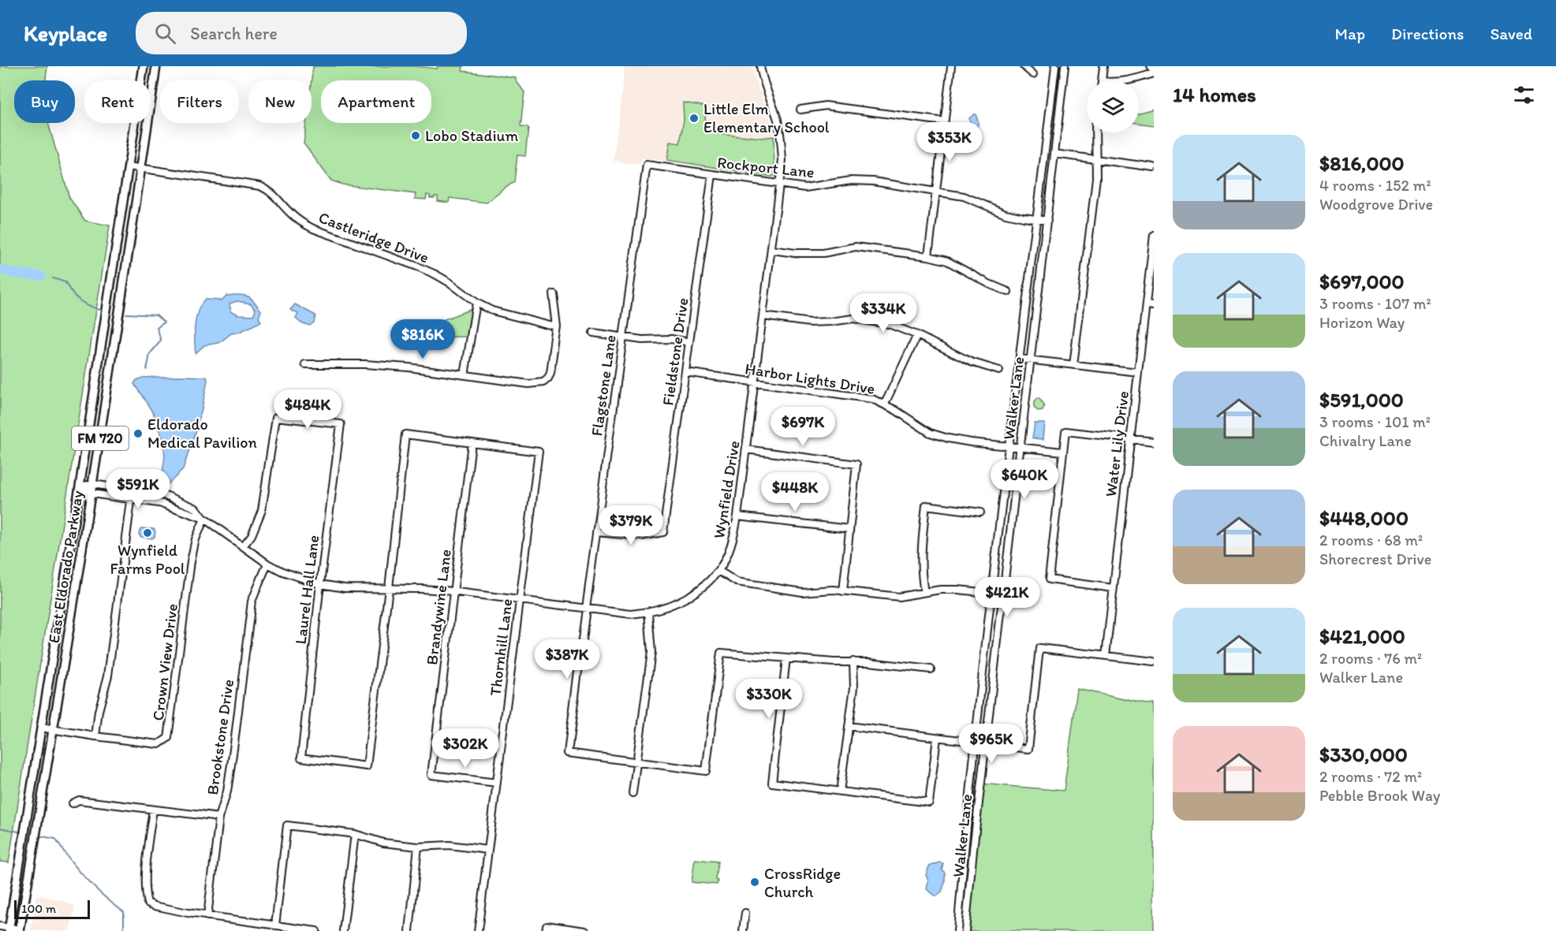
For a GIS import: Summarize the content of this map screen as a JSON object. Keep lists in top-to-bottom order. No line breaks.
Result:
{"streets":{"main road":["FM 720","East Eldorado Parkway"],"street":["Rockport Lane","Castleridge Drive","Fieldstone Drive","Harbor Lights Drive","Flagstone Lane","Walker Lane","Water Lily Drive","Wynfield Drive","Laurel Hall Lane","Brandywine Lane","Thornhill Lane","Crown View Drive","Brookstone Drive"]},"crossings":[["Rockport Lane","Fieldstone Drive"],["Rockport Lane","Flagstone Lane"],["Rockport Lane","Walker Lane"],["Rockport Lane","Wynfield Drive"],["Castleridge Drive","East Eldorado Parkway"],["Fieldstone Drive","Harbor Lights Drive"],["Fieldstone Drive","Flagstone Lane"],["Harbor Lights Drive","Walker Lane"],["Harbor Lights Drive","Wynfield Drive"],["Flagstone Lane","Wynfield Drive"],["Wynfield Drive","East Eldorado Parkway"],["Wynfield Drive","Laurel Hall Lane"],["Wynfield Drive","Brandywine Lane"],["Wynfield Drive","Thornhill Lane"],["Wynfield Drive","Crown View Drive"],["Wynfield Drive","Brookstone Drive"],["East Eldorado Parkway","Crown View Drive"],["Brandywine Lane","Thornhill Lane"]],"places":["Little Elm Elementary School","Lobo Stadium","Eldorado Medical Pavilion","Wynfield Farms Pool","CrossRidge Church"],"scale_bar":"100 m","page":{"header":"Keyplace","search":"Search here","nav":["Map","Directions","Saved"],"heading":"14 homes","chip":["Buy","Rent","Filters","New","Apartment"],"price":["$353K","$334K","$816K","$484K","$697K","$640K","$591K","$448K","$379K","$421K","$387K","$330K","$965K","$302K"],"list":[{"name":"$816,000","note":"4 rooms · 152 m² · Woodgrove Drive"},{"name":"$697,000","note":"3 rooms · 107 m² · Horizon Way"},{"name":"$591,000","note":"3 rooms · 101 m² · Chivalry Lane"},{"name":"$448,000","note":"2 rooms · 68 m² · Shorecrest Drive"},{"name":"$421,000","note":"2 rooms · 76 m² · Walker Lane"},{"name":"$330,000","note":"2 rooms · 72 m² · Pebble Brook Way"}],"scale":"100 m"}}
